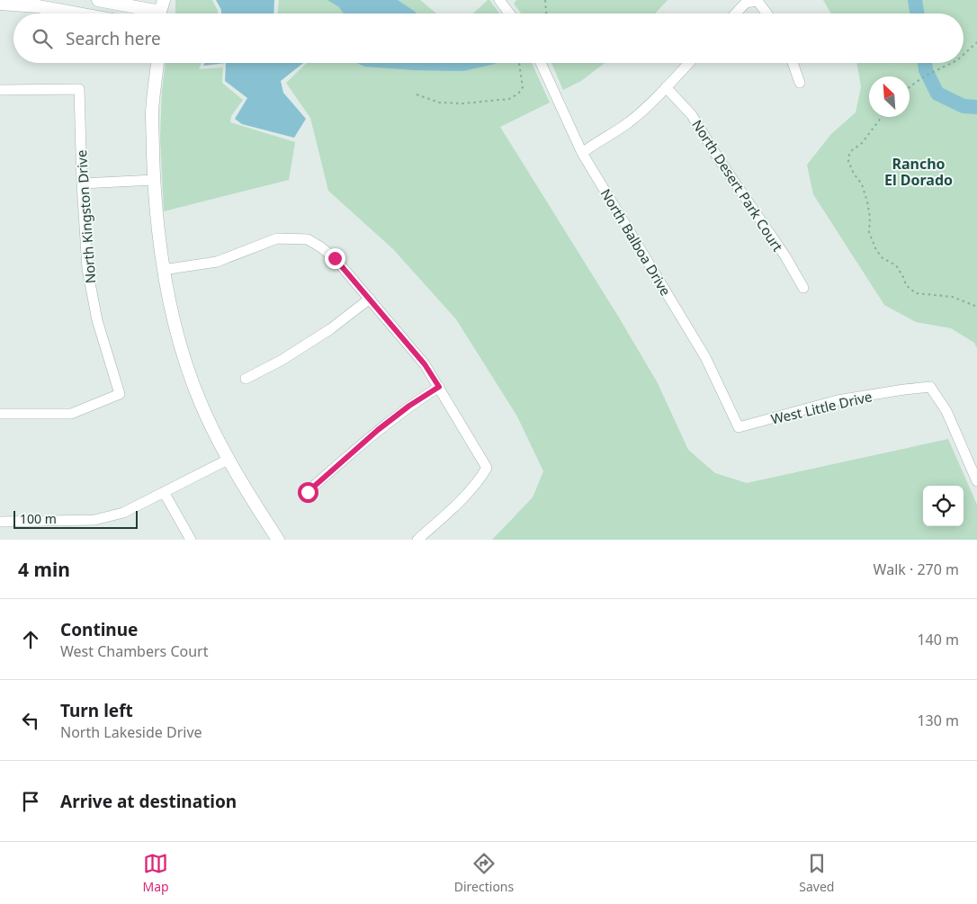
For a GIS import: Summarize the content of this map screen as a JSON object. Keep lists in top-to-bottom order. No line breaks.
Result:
{"streets":{"street":["North Desert Park Court","North Kingston Drive","North Balboa Drive","West Little Drive"]},"crossings":[["North Balboa Drive","West Little Drive"]],"districts":["Rancho El Dorado"],"scale_bar":"100 m","north":"top left","page":{"search":"Search here","scale":"100 m","heading":["4 min","Walk · 270 m"],"list":[["Continue","West Chambers Court","140 m"],["Turn left","North Lakeside Drive","130 m"],"Arrive at destination"],"nav":["Map","Directions","Saved"]}}
